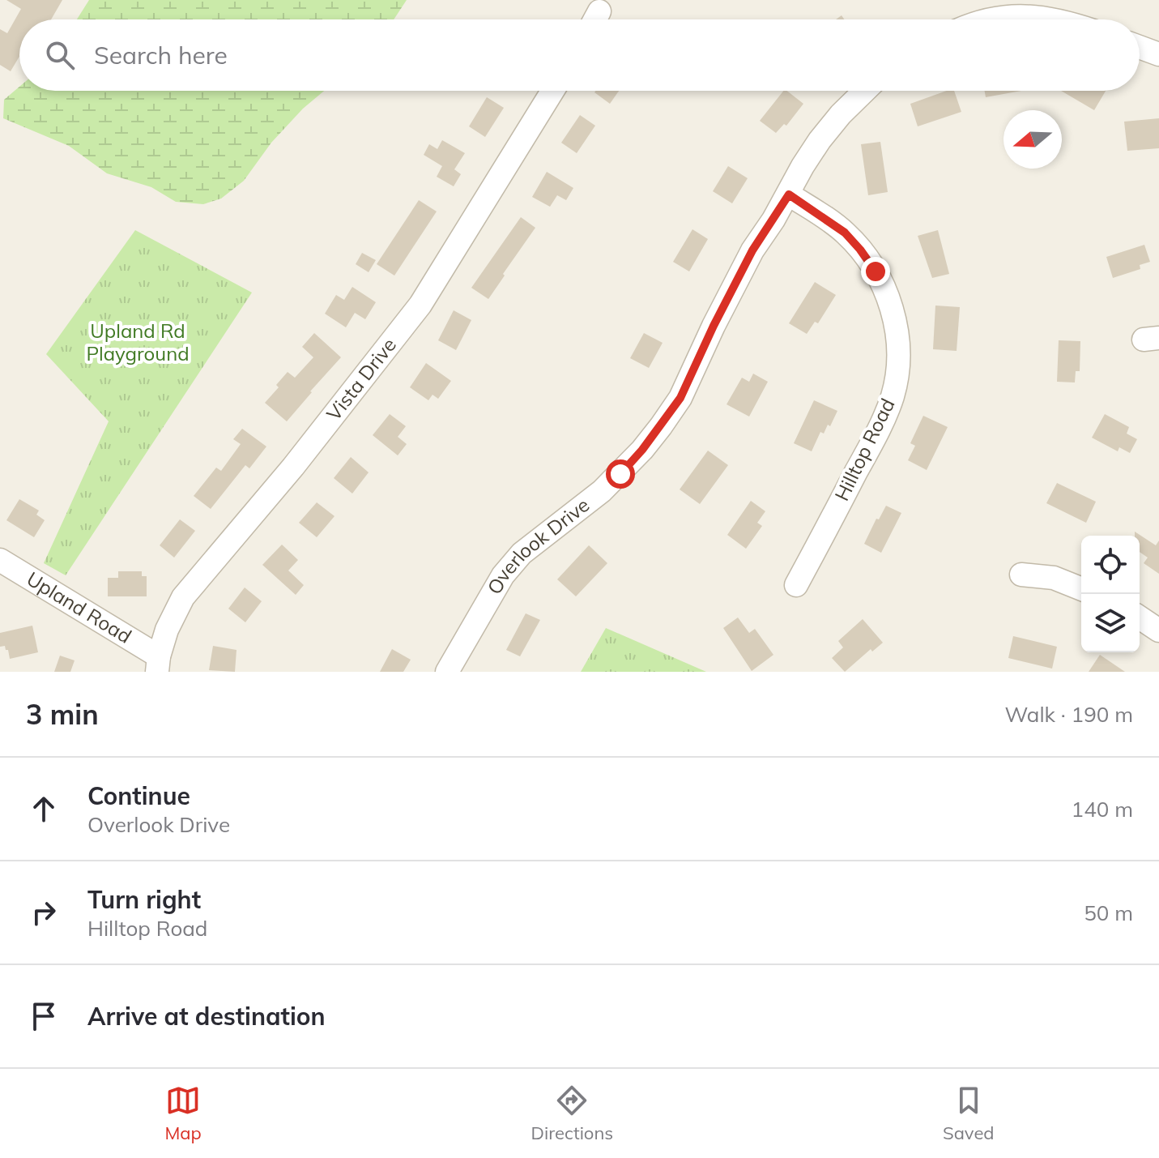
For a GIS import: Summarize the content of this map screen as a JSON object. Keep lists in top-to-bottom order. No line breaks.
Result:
{"streets":{"street":["Vista Drive","Hilltop Road","Overlook Drive","Upland Road"]},"crossings":[["Vista Drive","Upland Road"],["Hilltop Road","Overlook Drive"]],"parks":["Upland Rd Playground"],"north":"left","page":{"search":"Search here","heading":["3 min","Walk · 190 m"],"list":[["Continue","Overlook Drive","140 m"],["Turn right","Hilltop Road","50 m"],"Arrive at destination"],"nav":["Map","Directions","Saved"]}}
